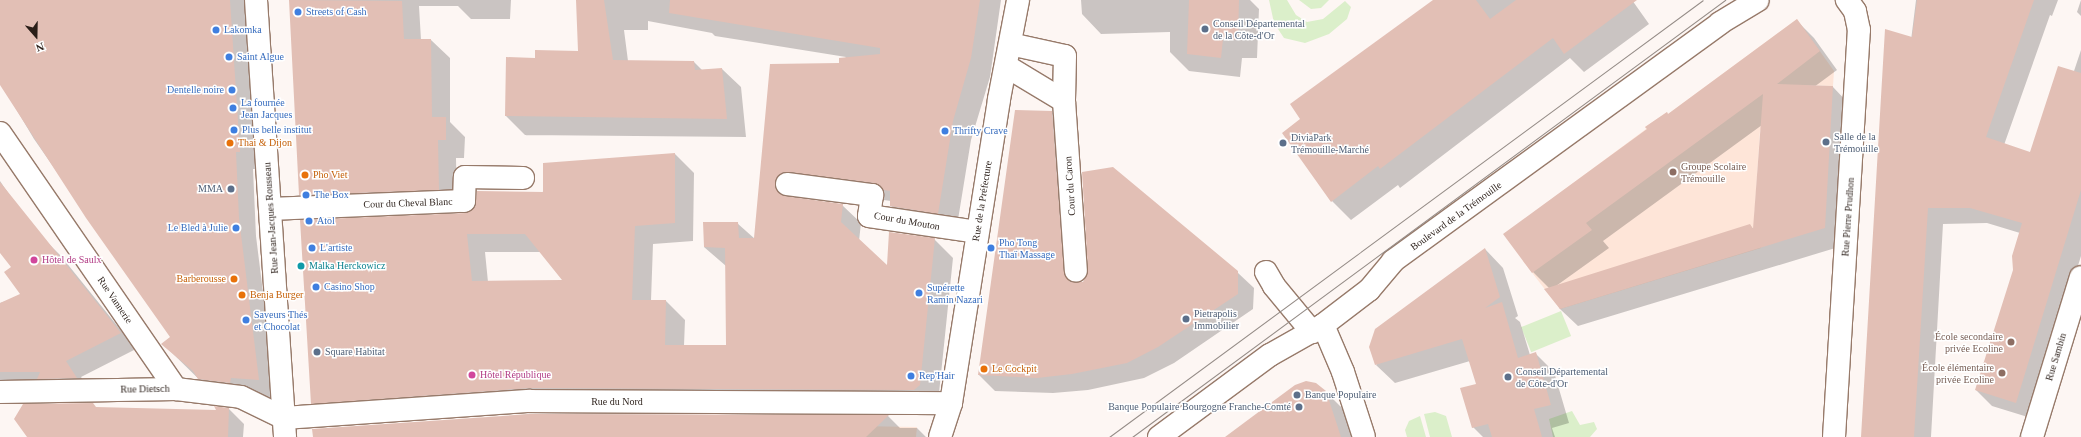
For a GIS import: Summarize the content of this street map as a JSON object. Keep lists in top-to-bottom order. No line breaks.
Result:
{"streets":{"street":["Cour du Caron","Rue de la Préfecture","Cour du Cheval Blanc","Boulevard de la Trémouille","Rue Pierre Prudhon","Rue Jean-Jacques Rousseau","Cour du Mouton","Rue Vannerie","Rue Sambin","Rue Dietsch","Rue du Nord"]},"crossings":[["Cour du Caron","Rue de la Préfecture"],["Rue de la Préfecture","Cour du Mouton"],["Rue de la Préfecture","Rue du Nord"],["Cour du Cheval Blanc","Rue Jean-Jacques Rousseau"],["Rue Jean-Jacques Rousseau","Rue Dietsch"],["Rue Jean-Jacques Rousseau","Rue du Nord"],["Rue Vannerie","Rue Dietsch"],["Rue Dietsch","Rue du Nord"]],"places":["Streets of Cash","Conseil Départemental de la Côte-d'Or","Lakomka","Saint Algue","Dentelle noire","La fournée Jean Jacques","Plus belle institut","Thrifty Crave","Salle de la Trémouille","Thai & Dijon","DiviaPark Trémouille-Marché","Groupe Scolaire Trémouille","Pho Viet","MMA","The Box","Atol","Le Bled à Julie","L'artiste","Pho Tong Thaï Massage","Hôtel de Saulx","Malka Herckowicz","Barberousse","Casino Shop","Supérette Ramin Nazari","Benja Burger","Pietrapolis Immobilier","Saveurs Thés et Chocolat","École secondaire privée Ecoline","Square Habitat","Le Cockpit","École élémentaire privée Ecoline","Hôtel République","Rep'Hair","Conseil Départemental de Côte-d'Or","Banque Populaire","Banque Populaire Bourgogne Franche-Comté"],"north":"bottom"}
